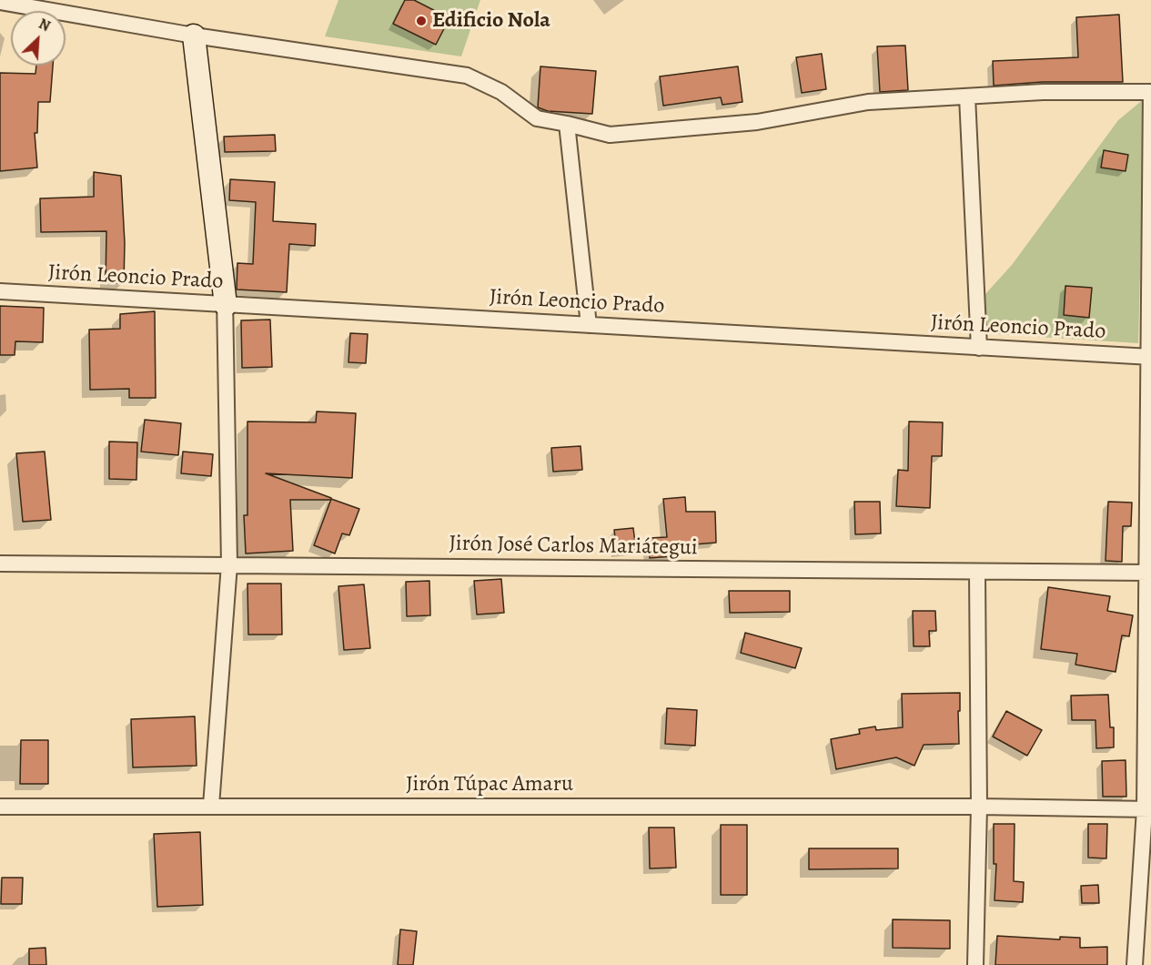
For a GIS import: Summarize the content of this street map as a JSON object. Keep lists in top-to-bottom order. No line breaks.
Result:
{"streets":{"street":["Jirón Leoncio Prado","Jirón José Carlos Mariátegui","Jirón Túpac Amaru"]},"places":["Edificio Nola"],"north":"top right"}
